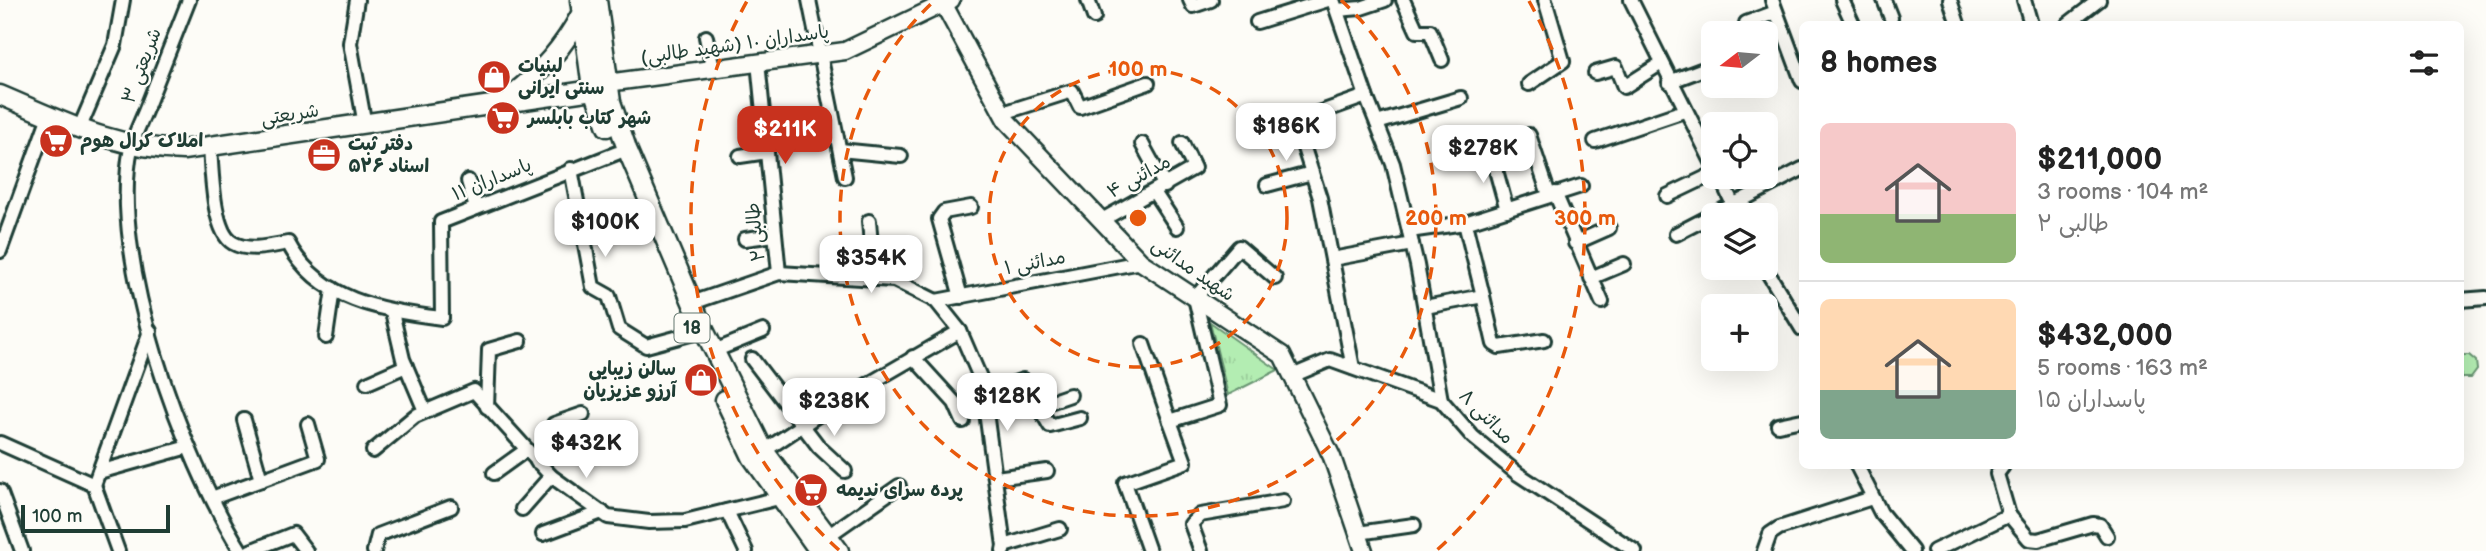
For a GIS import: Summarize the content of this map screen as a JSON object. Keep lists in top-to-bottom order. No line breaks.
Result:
{"streets":{"main road":["شریعتی","18"],"street":["پاسداران ۱۰ (شهید طالبی)","شریعتی ۳","مدائنی ۴","پاسداران ۱۱","طالبی ۲","مدائنی ۱","شهید مدائنی","مدائنی ۸"]},"crossings":[["پاسداران ۱۰ (شهید طالبی)","شریعتی"],["پاسداران ۱۰ (شهید طالبی)","طالبی ۲"],["پاسداران ۱۰ (شهید طالبی)","شهید مدائنی"],["پاسداران ۱۰ (شهید طالبی)","18"],["شریعتی ۳","شریعتی"],["شریعتی","18"],["مدائنی ۴","شهید مدائنی"],["پاسداران ۱۱","18"],["مدائنی ۱","شهید مدائنی"],["شهید مدائنی","مدائنی ۸"]],"places":{"shop":["لبنیات سنتی ایرانی","سالن زیبایی آرزو عزیزیان"],"supermarket":["شهر کتاب بابلسر","املاک کرال هوم","پرده سرای ندیمه"],"office":["دفتر ثبت اسناد ۵۲۶"]},"scale_bar":"100 m","north":"left","page":{"map_buttons":"+","heading":"8 homes","price":["$186K","$211K","$278K","$100K","$354K","$128K","$238K","$432K"],"list":[{"name":"$211,000","note":"3 rooms · 104 m² · طالبی ۲"},{"name":"$432,000","note":"5 rooms · 163 m² · پاسداران ۱۵"}],"scale":"100 m"},"rings":["100 m","200 m","300 m"]}
